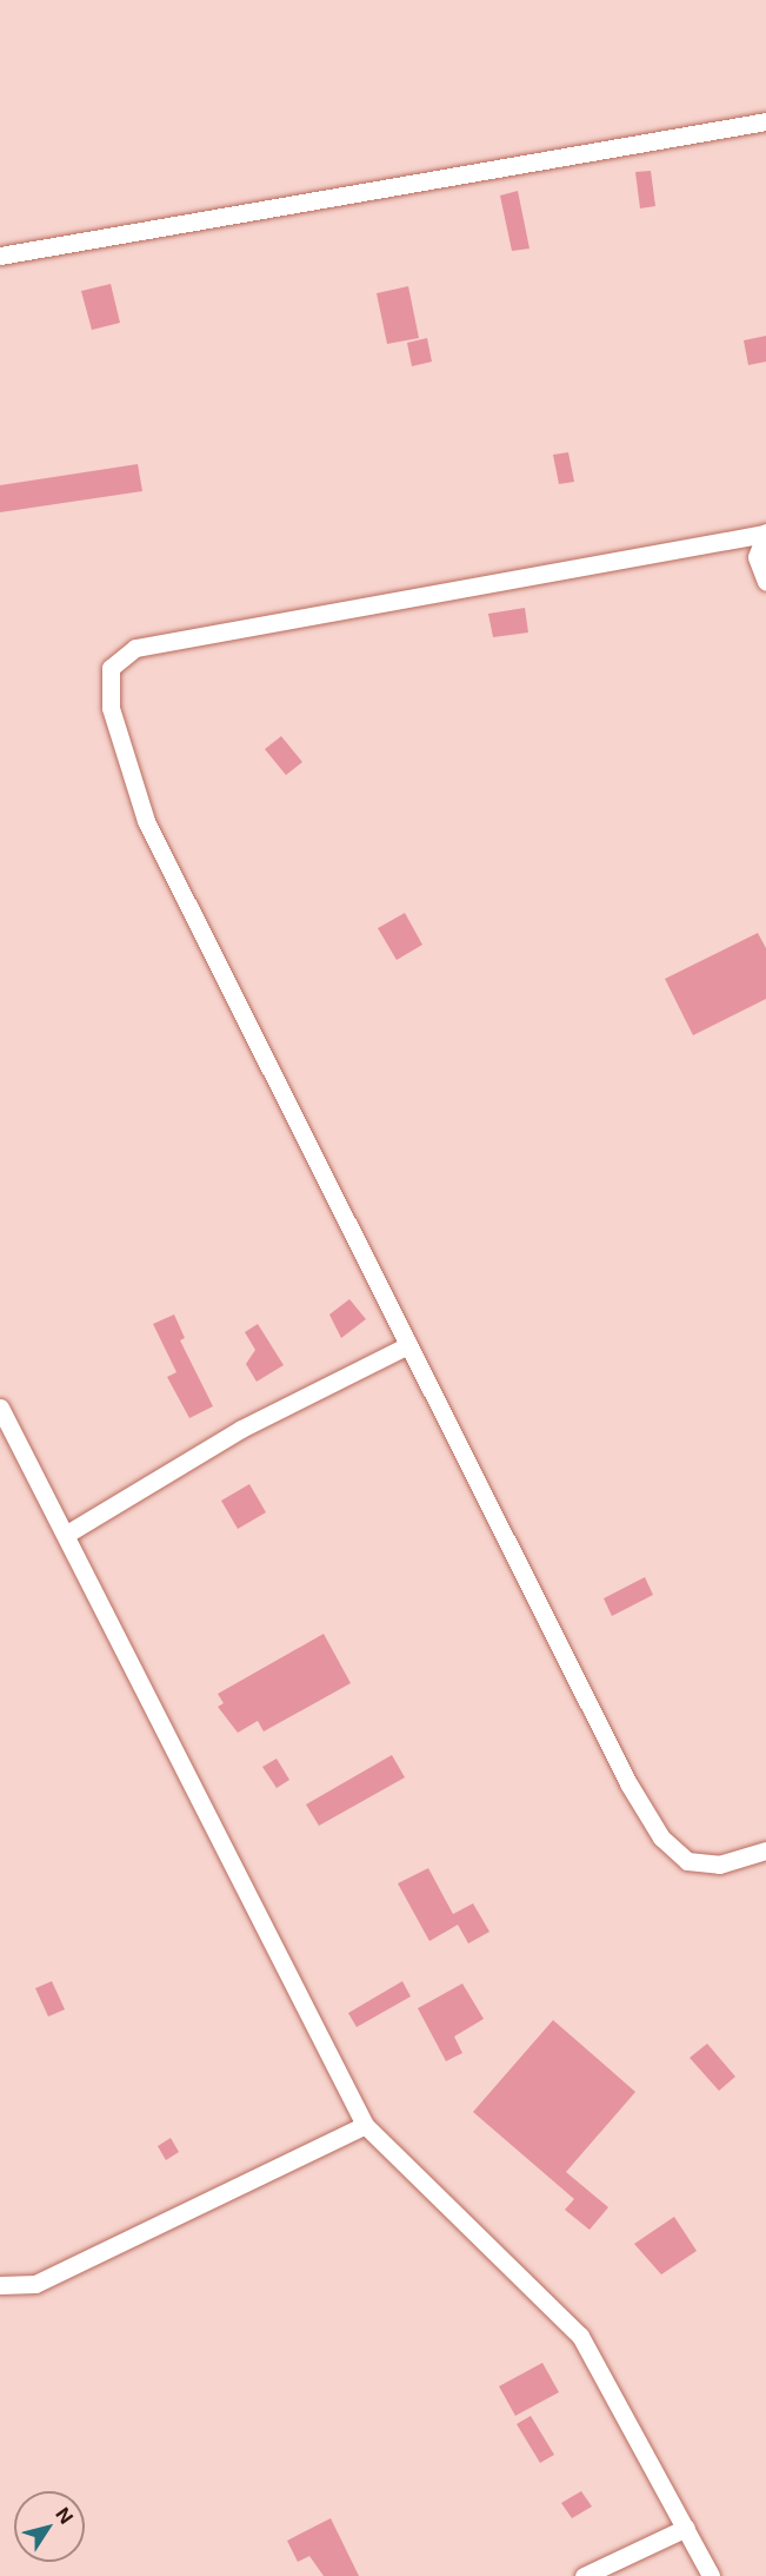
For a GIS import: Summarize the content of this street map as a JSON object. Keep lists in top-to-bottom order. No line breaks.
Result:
{"north":"top right"}
